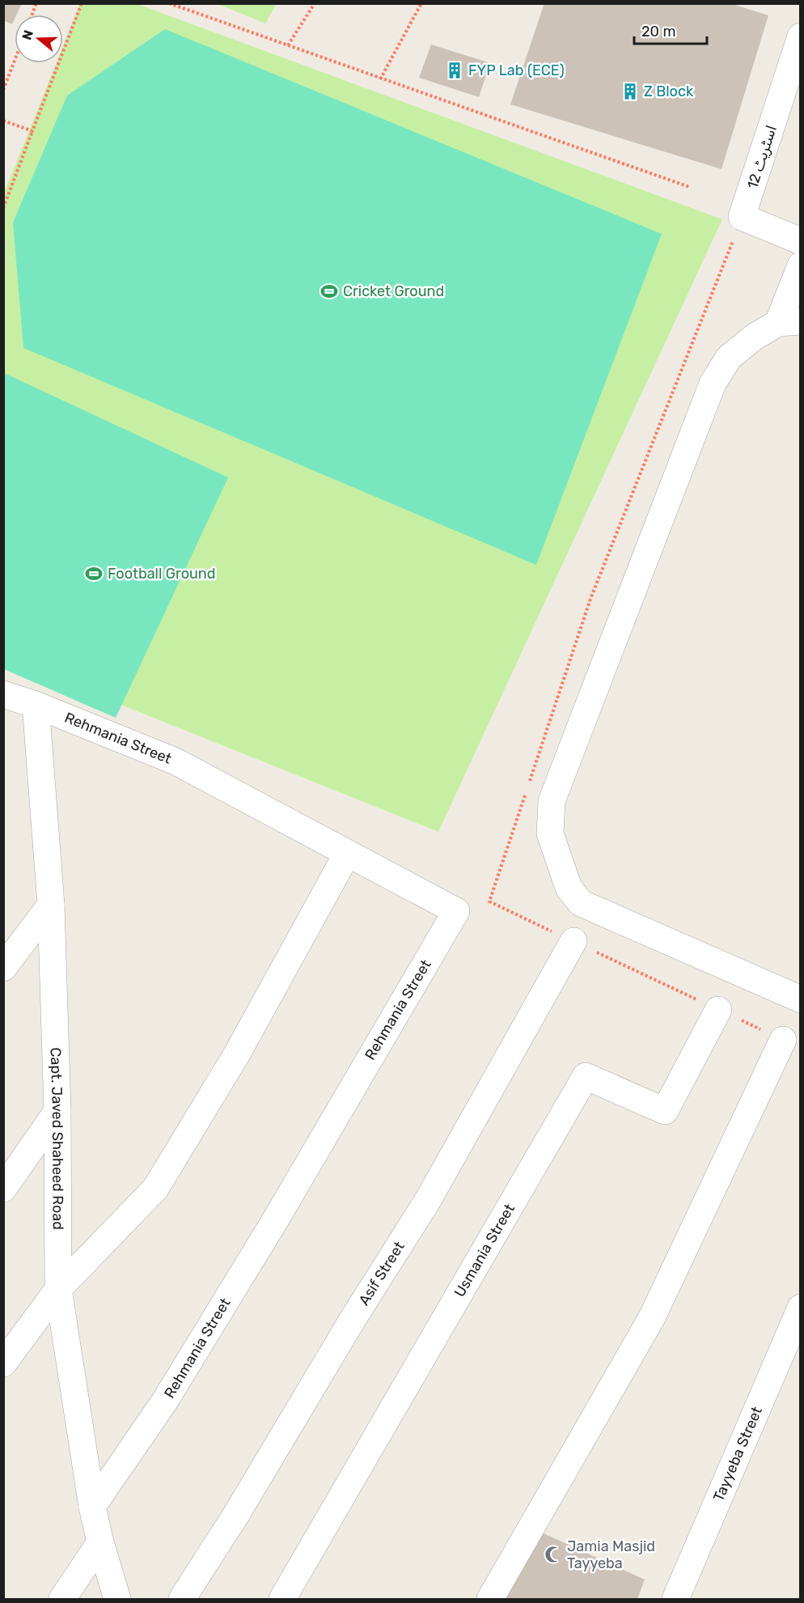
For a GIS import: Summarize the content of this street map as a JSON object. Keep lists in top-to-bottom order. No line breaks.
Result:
{"streets":{"street":["اسٹریٹ 12","Rehmania Street","Capt. Javed Shaheed Road","Usmania Street","Asif Street","Tayyeba Street"]},"crossings":[["Rehmania Street","Capt. Javed Shaheed Road"]],"places":{"building":["FYP Lab (ECE)","Z Block"],"sports":["Cricket Ground","Football Ground"],"mosque":["Jamia Masjid Tayyeba"]},"scale_bar":"20 m","north":"left"}
